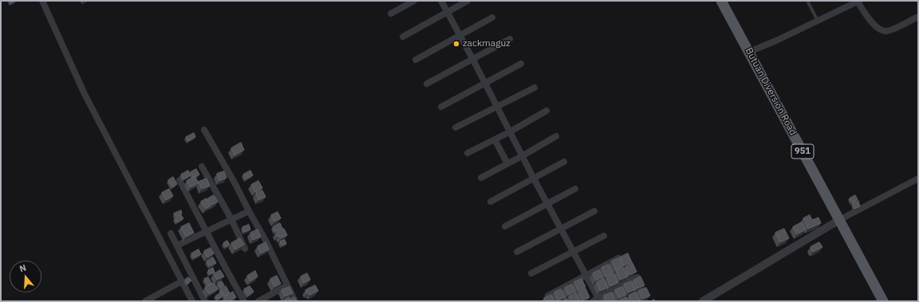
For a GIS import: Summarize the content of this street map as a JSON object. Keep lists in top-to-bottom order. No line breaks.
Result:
{"streets":{"main road":["Butuan Diversion Road","951"]},"places":["zackmaguz"],"north":"top"}
